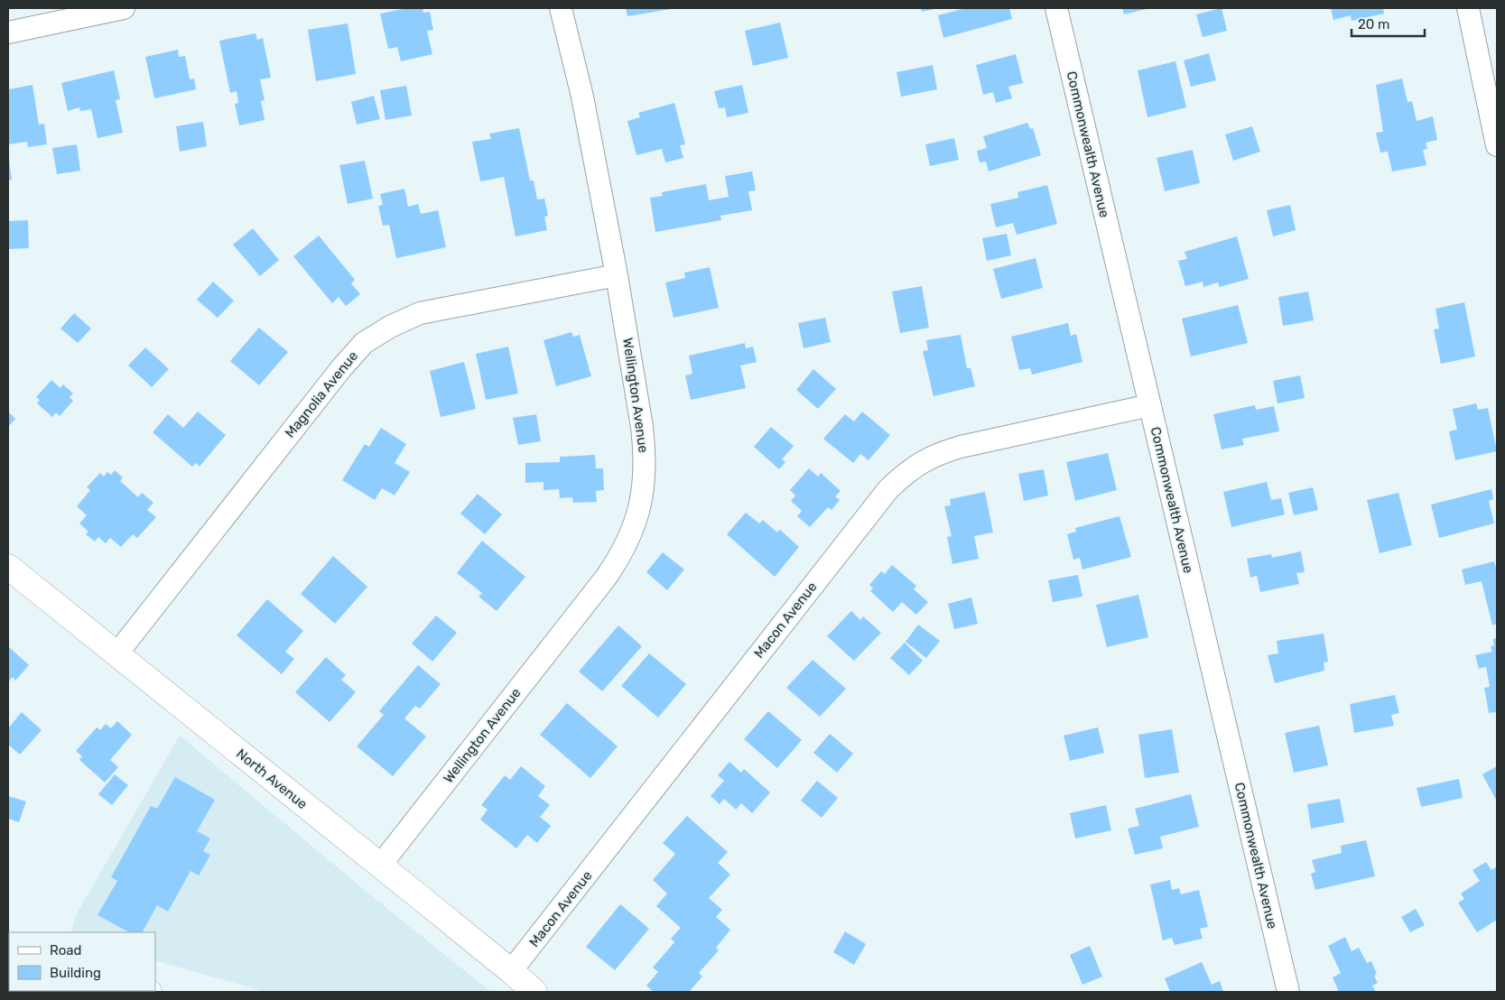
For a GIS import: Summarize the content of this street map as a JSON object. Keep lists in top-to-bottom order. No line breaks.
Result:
{"streets":{"main road":["North Avenue"],"street":["Commonwealth Avenue","Magnolia Avenue","Wellington Avenue","Macon Avenue"]},"crossings":[["Commonwealth Avenue","Macon Avenue"],["Magnolia Avenue","Wellington Avenue"],["Magnolia Avenue","North Avenue"],["Wellington Avenue","North Avenue"],["Macon Avenue","North Avenue"]],"legend":["Road","Building"],"scale_bar":"20 m"}
